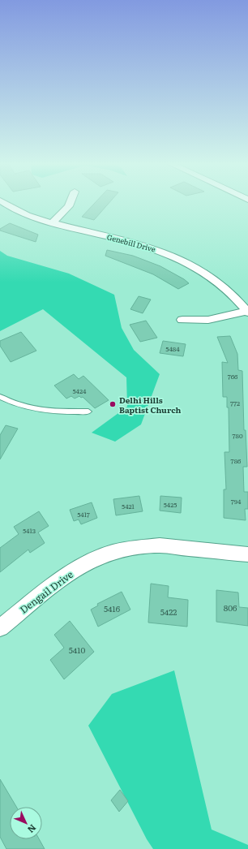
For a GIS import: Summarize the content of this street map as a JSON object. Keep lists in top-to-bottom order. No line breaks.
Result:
{"streets":{"street":["Genebill Drive","Dengail Drive"]},"places":["Delhi Hills Baptist Church"],"house_numbers":["5484","766","5424","772","780","786","794","5425","5421","5417","5413","806","5416","5422","5410"],"north":"bottom right"}
